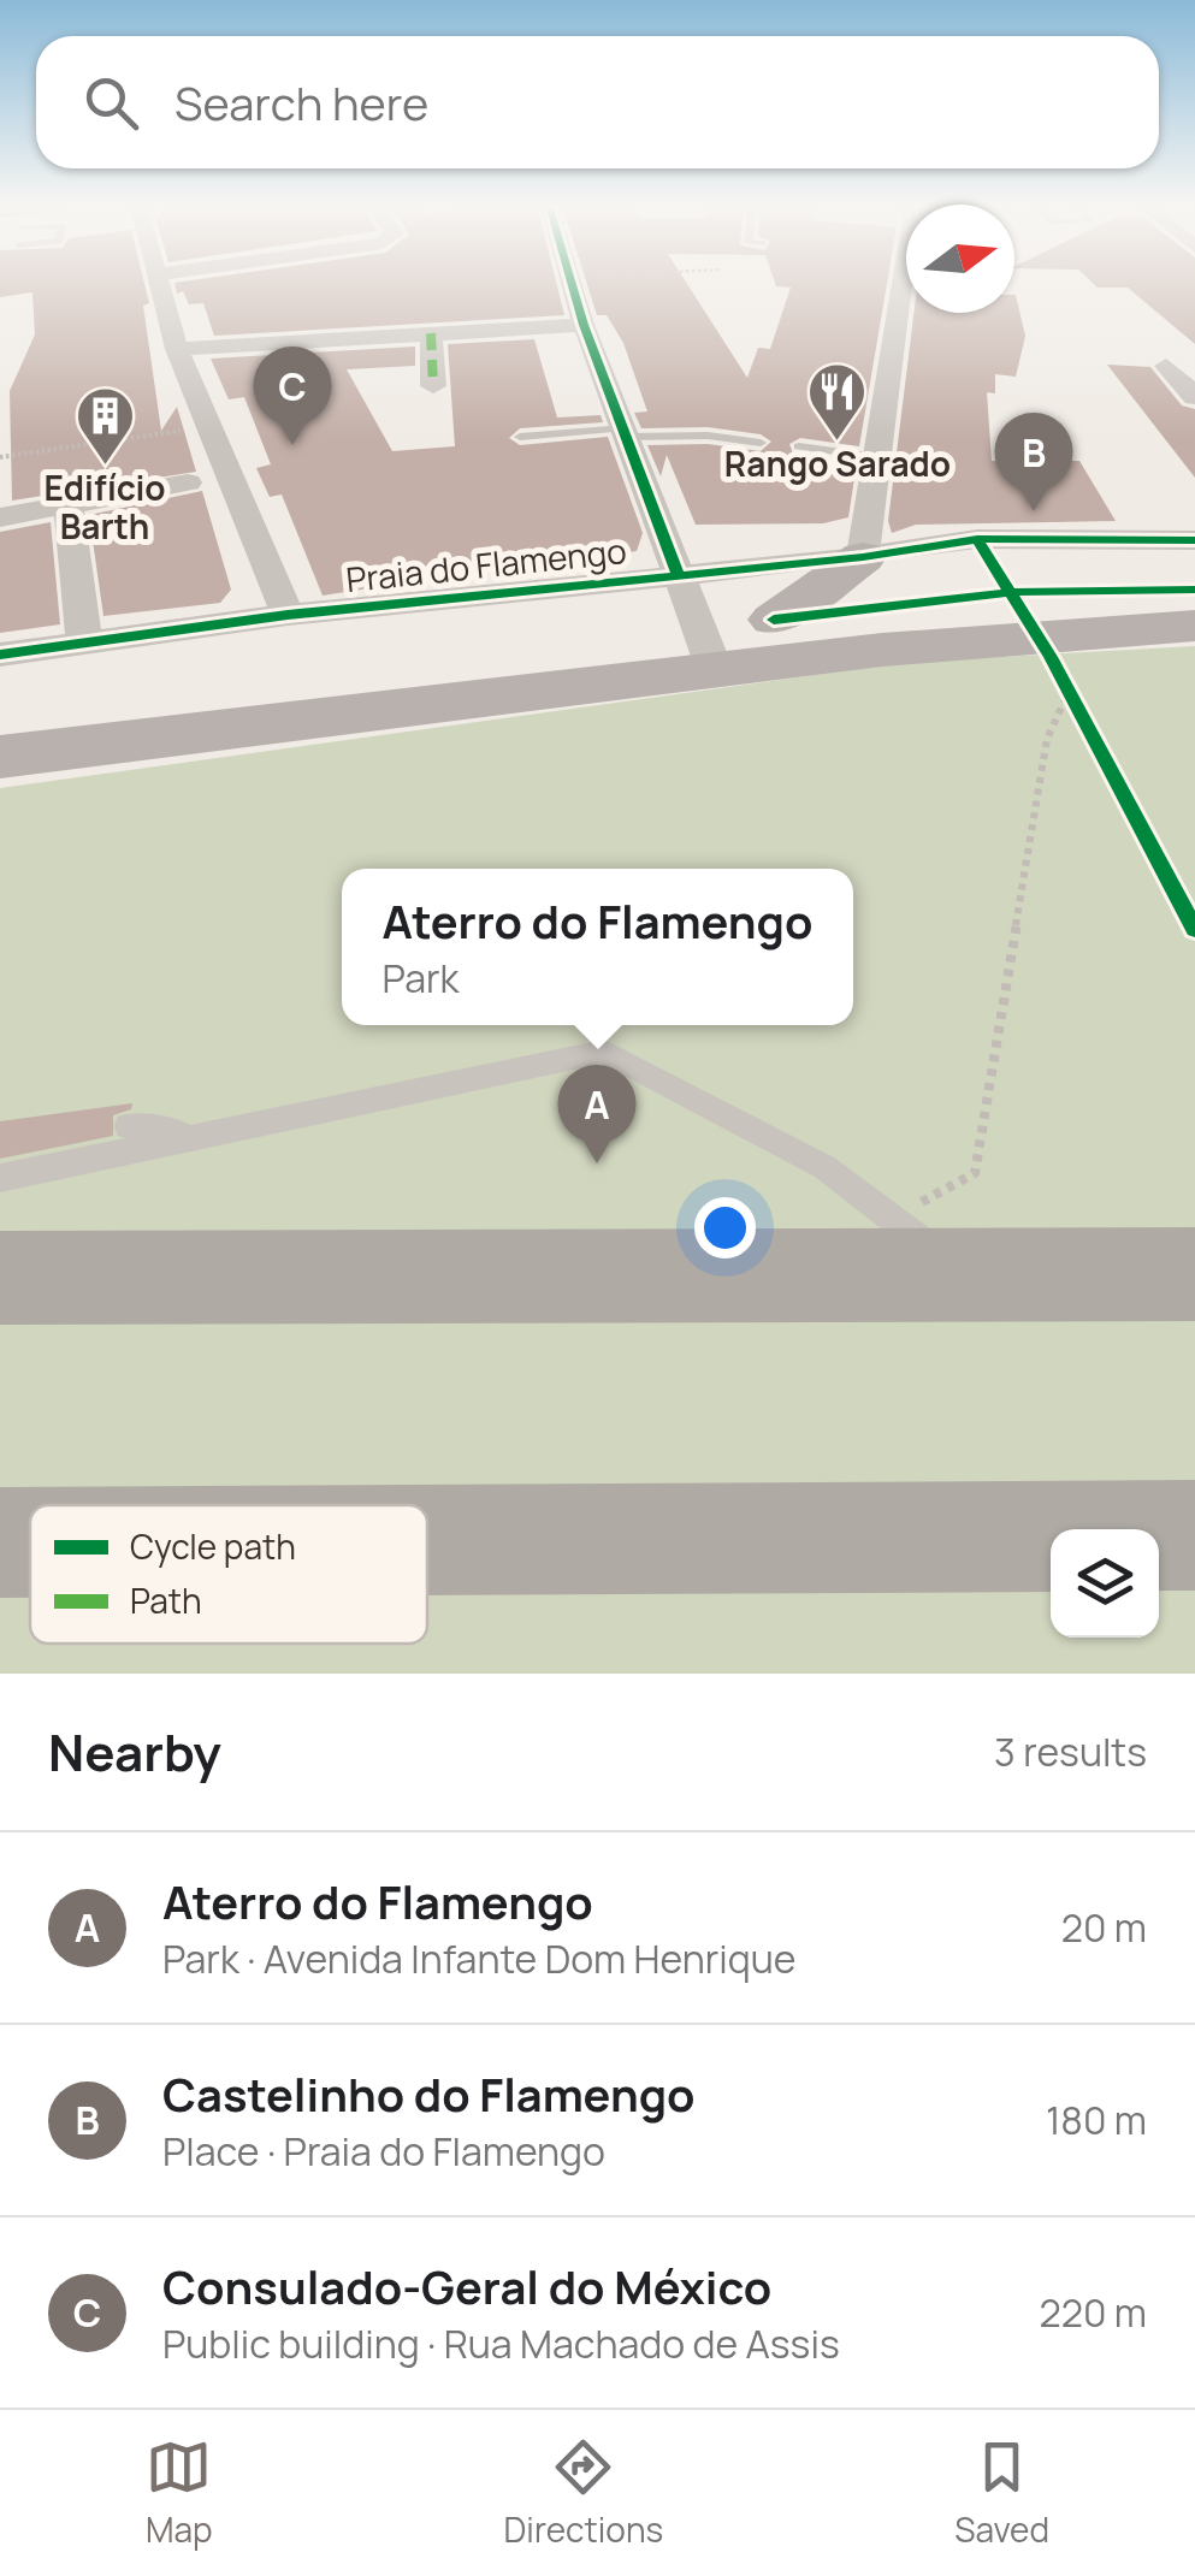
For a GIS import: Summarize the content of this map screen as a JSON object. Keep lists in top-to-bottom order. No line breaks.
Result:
{"streets":{"street":["Praia do Flamengo"]},"places":{"restaurant":["Rango Sarado"],"building":["Edifício Barth"]},"legend":["Cycle path","Path"],"north":"right","page":{"search":"Search here","pins":["C","B","A"],"popup":["Aterro do Flamengo","Park"],"heading":["Nearby","3 results"],"list":[{"mark":"A","name":"Aterro do Flamengo","note":"Park · Avenida Infante Dom Henrique","value":"20 m"},{"mark":"B","name":"Castelinho do Flamengo","note":"Place · Praia do Flamengo","value":"180 m"},{"mark":"C","name":"Consulado-Geral do México","note":"Public building · Rua Machado de Assis","value":"220 m"}],"nav":["Map","Directions","Saved"]}}
